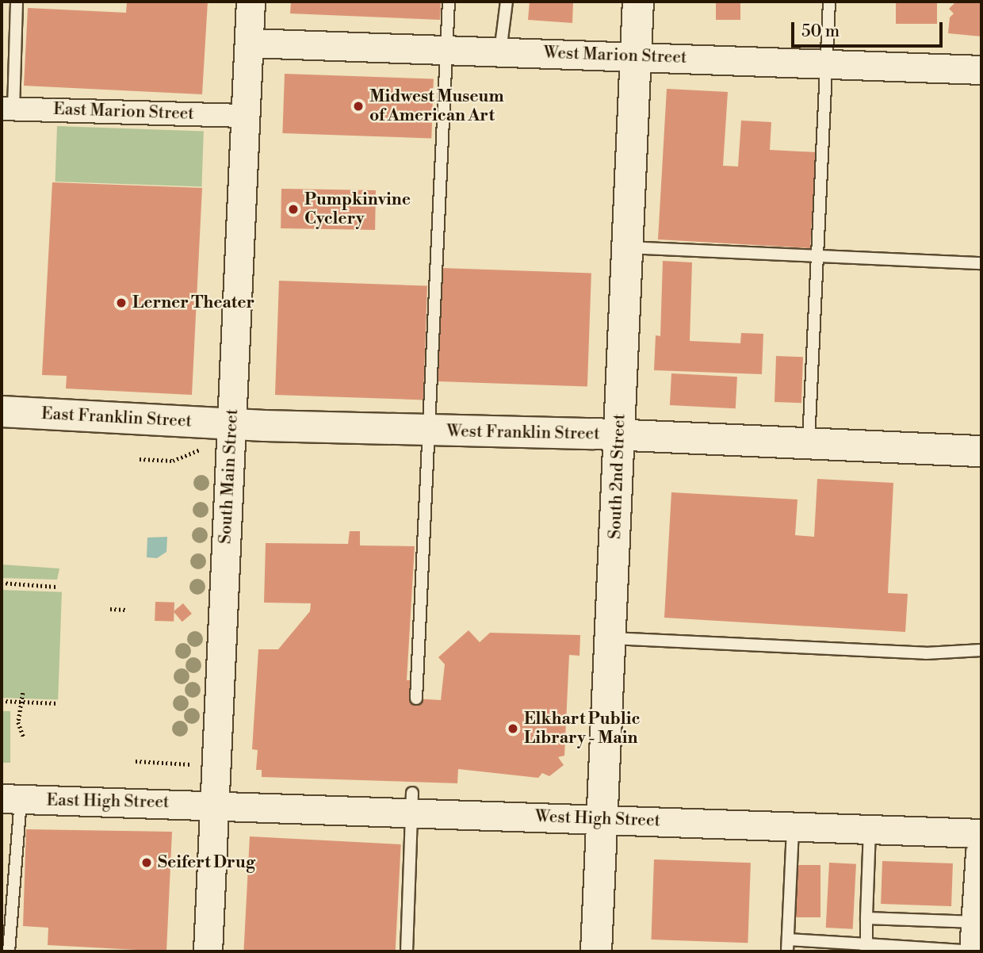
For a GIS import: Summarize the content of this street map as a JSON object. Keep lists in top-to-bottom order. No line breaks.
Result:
{"streets":{"main road":["East Franklin Street","West Franklin Street","South 2nd Street"],"street":["West Marion Street","East Marion Street","South Main Street","East High Street","West High Street"]},"crossings":[["West Marion Street","South Main Street"],["West Marion Street","South 2nd Street"],["East Marion Street","South Main Street"],["East Franklin Street","West Franklin Street"],["East Franklin Street","South Main Street"],["West Franklin Street","South Main Street"],["West Franklin Street","South 2nd Street"],["South Main Street","East High Street"],["South Main Street","West High Street"],["South 2nd Street","West High Street"],["East High Street","West High Street"]],"places":["Midwest Museum of American Art","Pumpkinvine Cyclery","Lerner Theater","Elkhart Public Library - Main","Seifert Drug"],"scale_bar":"50 m"}
